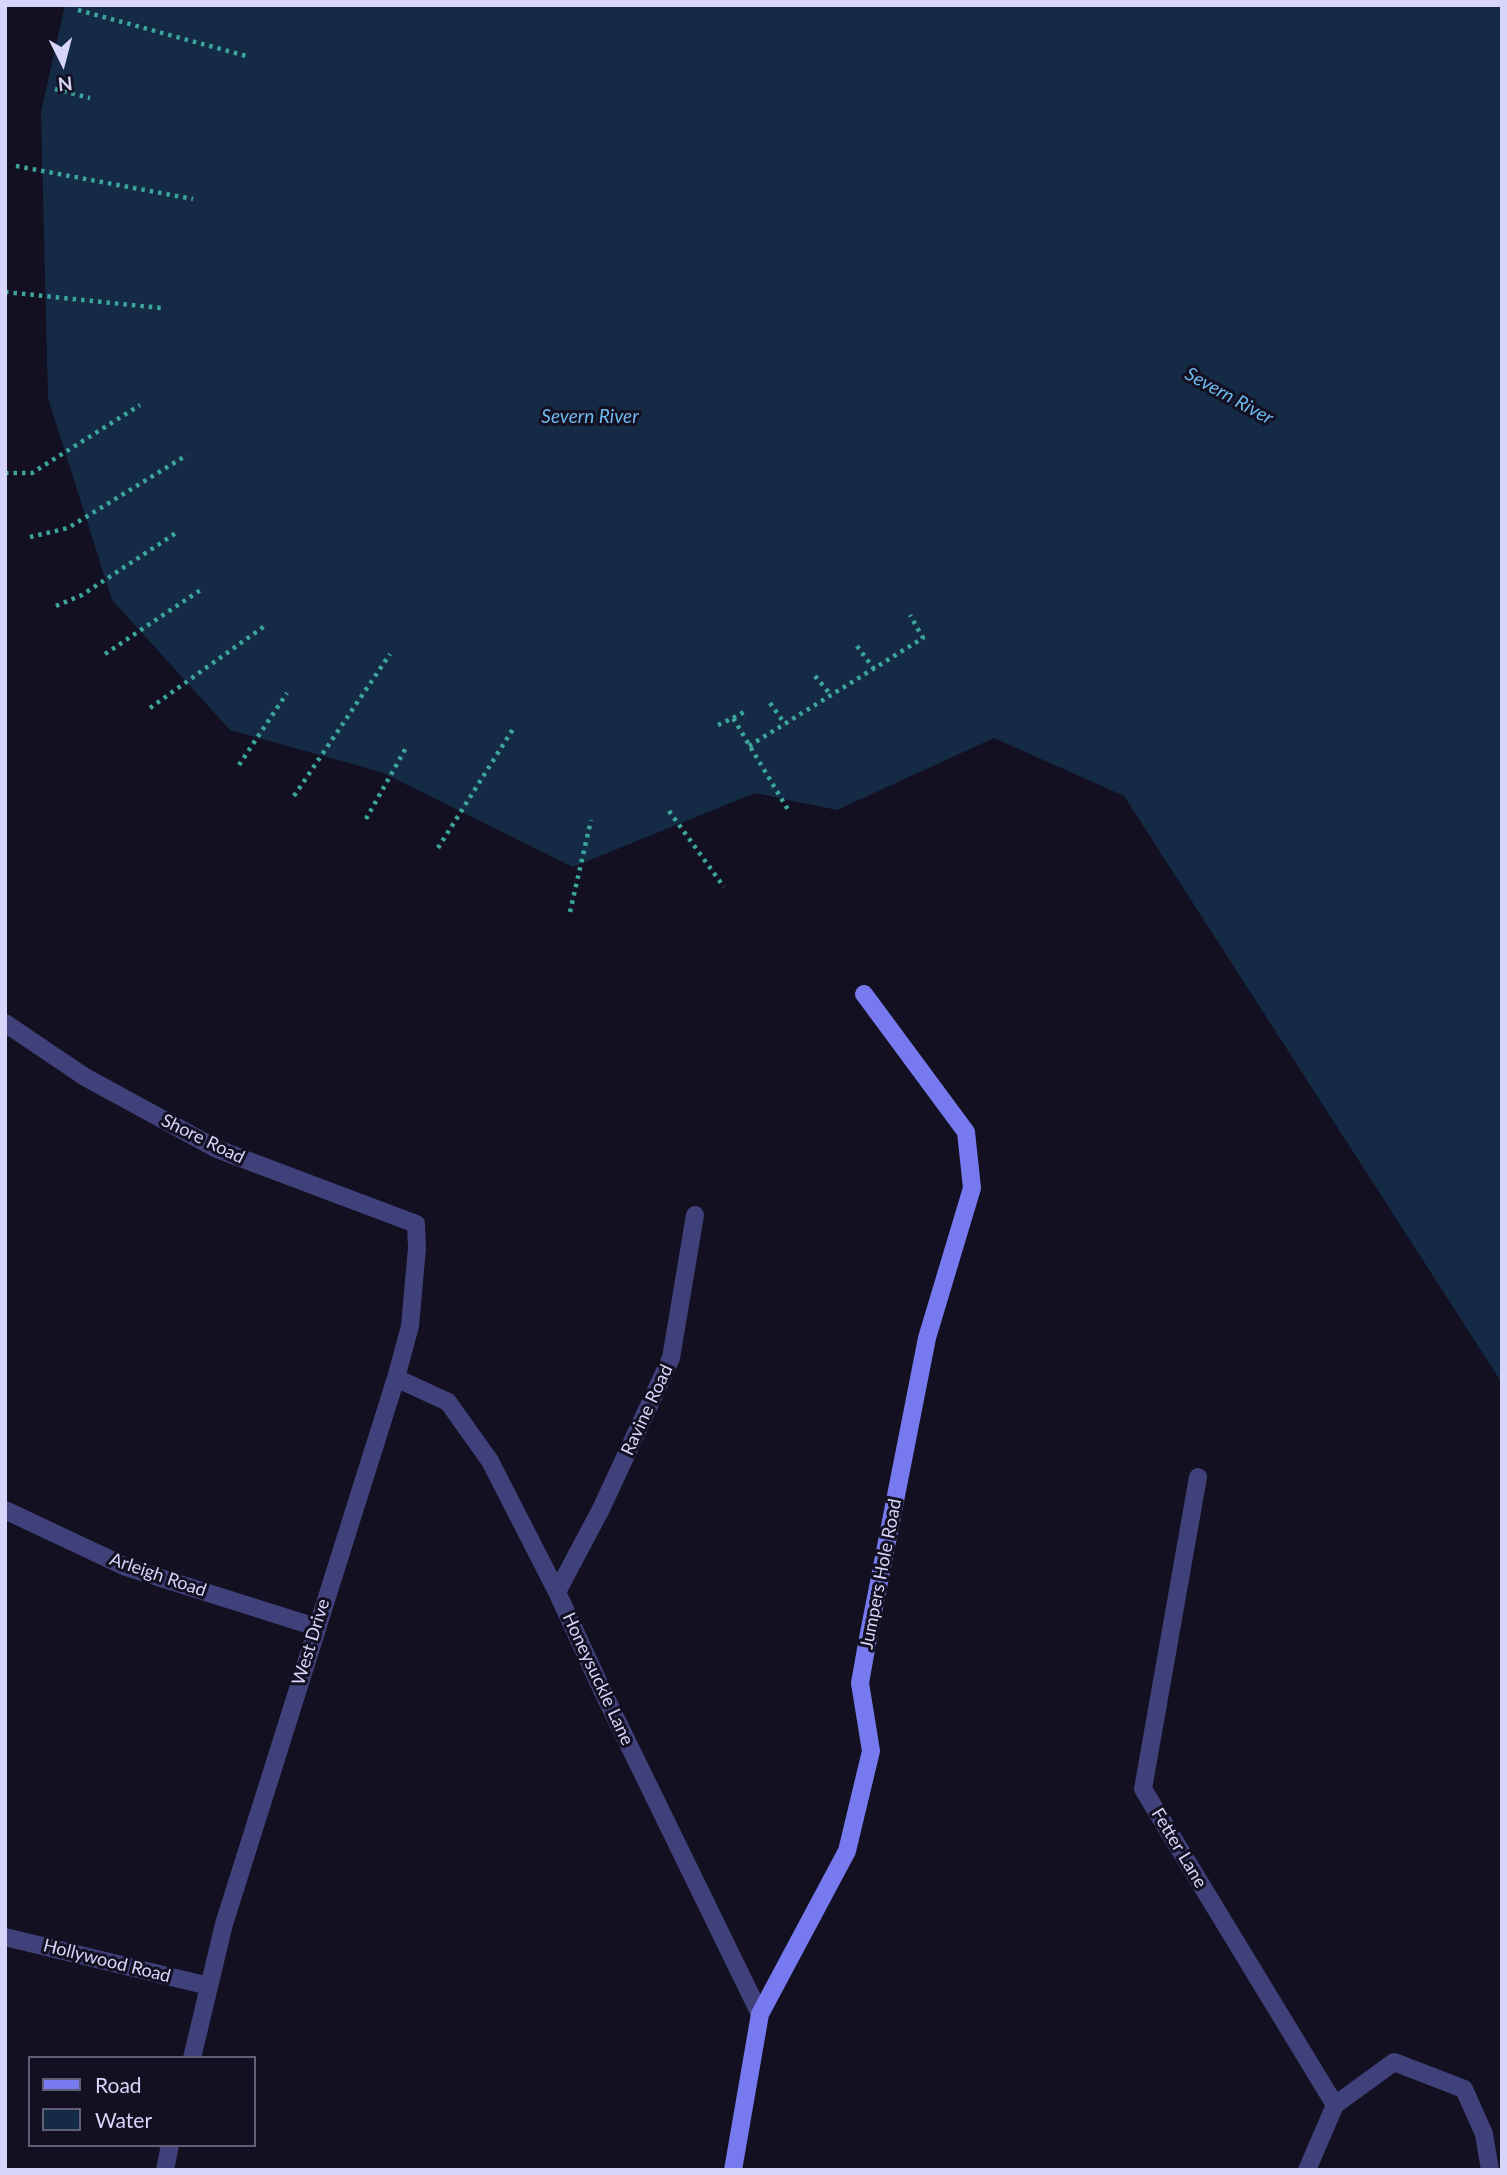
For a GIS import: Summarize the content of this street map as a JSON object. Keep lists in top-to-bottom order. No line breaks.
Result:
{"streets":{"street":["Shore Road","Ravine Road","Jumpers Hole Road","Arleigh Road","West Drive","Honeysuckle Lane","Fetter Lane","Hollywood Road"]},"crossings":[["Shore Road","West Drive"],["Ravine Road","Honeysuckle Lane"],["Jumpers Hole Road","Honeysuckle Lane"],["Arleigh Road","West Drive"],["West Drive","Honeysuckle Lane"],["West Drive","Hollywood Road"]],"water":["Severn River"],"legend":["Road","Water"],"north":"bottom"}
